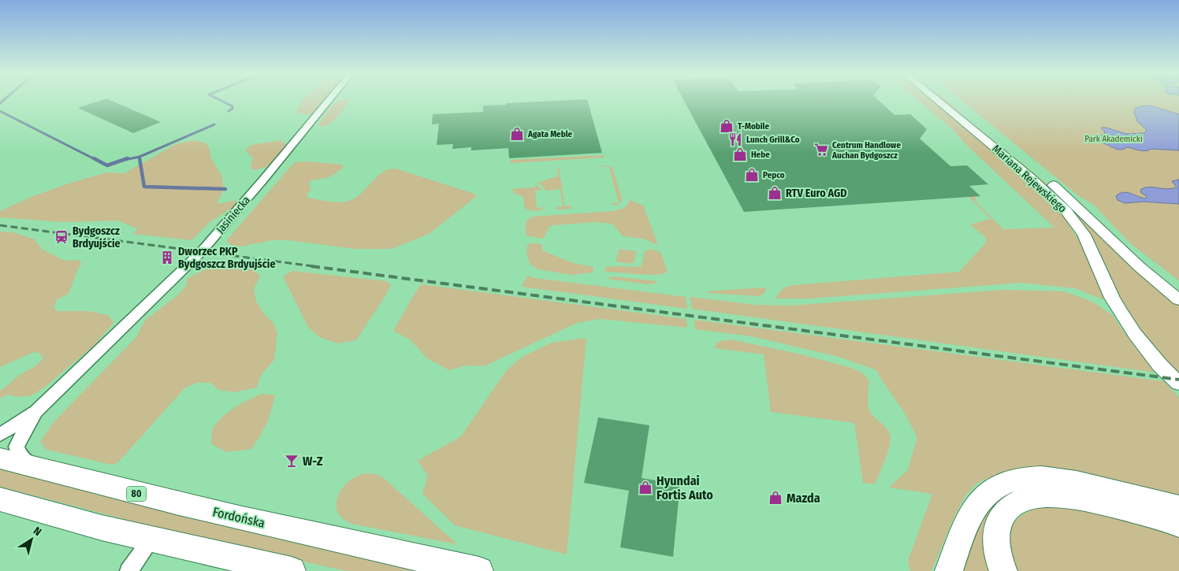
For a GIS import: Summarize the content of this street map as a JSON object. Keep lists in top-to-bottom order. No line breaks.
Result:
{"streets":{"main road":["80","Fordońska"],"street":["Mariana Rejewskiego","Jasiniecka"]},"crossings":[["Jasiniecka","Fordońska"]],"parks":["Park Akademicki"],"places":{"shop":["T-Mobile","Agata Meble","Hebe","Pepco","RTV Euro AGD","Hyundai Fortis Auto","Mazda"],"restaurant":["Lunch Grill&Co"],"supermarket":["Centrum Handlowe Auchan Bydgoszcz"],"station":["Bydgoszcz Brdyujście"],"building":["Dworzec PKP Bydgoszcz Brdyujście"],"bar":["W-Z"]},"north":"top right"}
